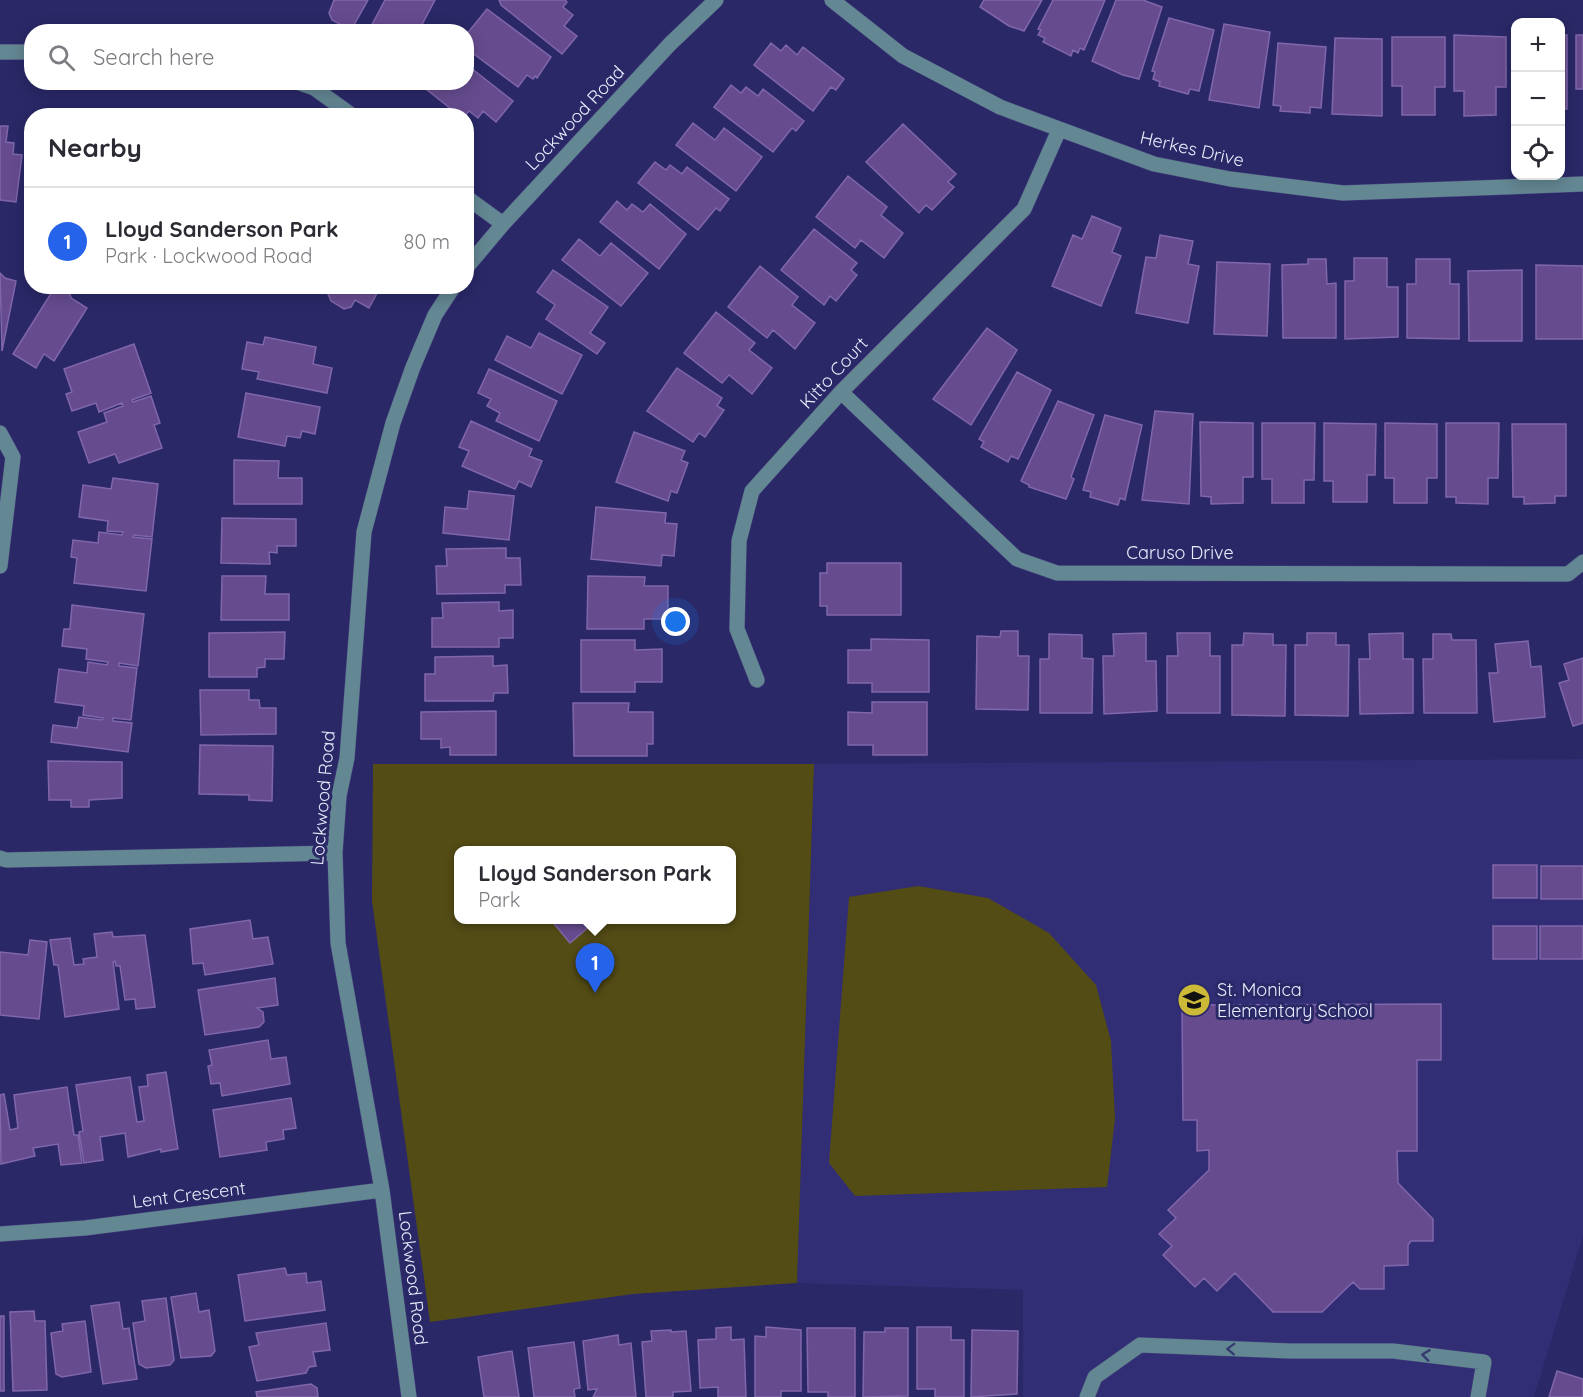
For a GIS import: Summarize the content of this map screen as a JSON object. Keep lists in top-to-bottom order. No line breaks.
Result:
{"streets":{"street":["Lockwood Road","Herkes Drive","Kitto Court","Caruso Drive","Lent Crescent"]},"crossings":[["Lockwood Road","Lent Crescent"],["Herkes Drive","Kitto Court"],["Kitto Court","Caruso Drive"]],"places":{"school or university":["St. Monica Elementary School"]},"page":{"map_buttons":["+","−"],"search":"Search here","heading":"Nearby","list":[{"mark":"1","name":"Lloyd Sanderson Park","note":"Park · Lockwood Road","value":"80 m"}],"popup":["Lloyd Sanderson Park","Park"],"pins":"1"}}
